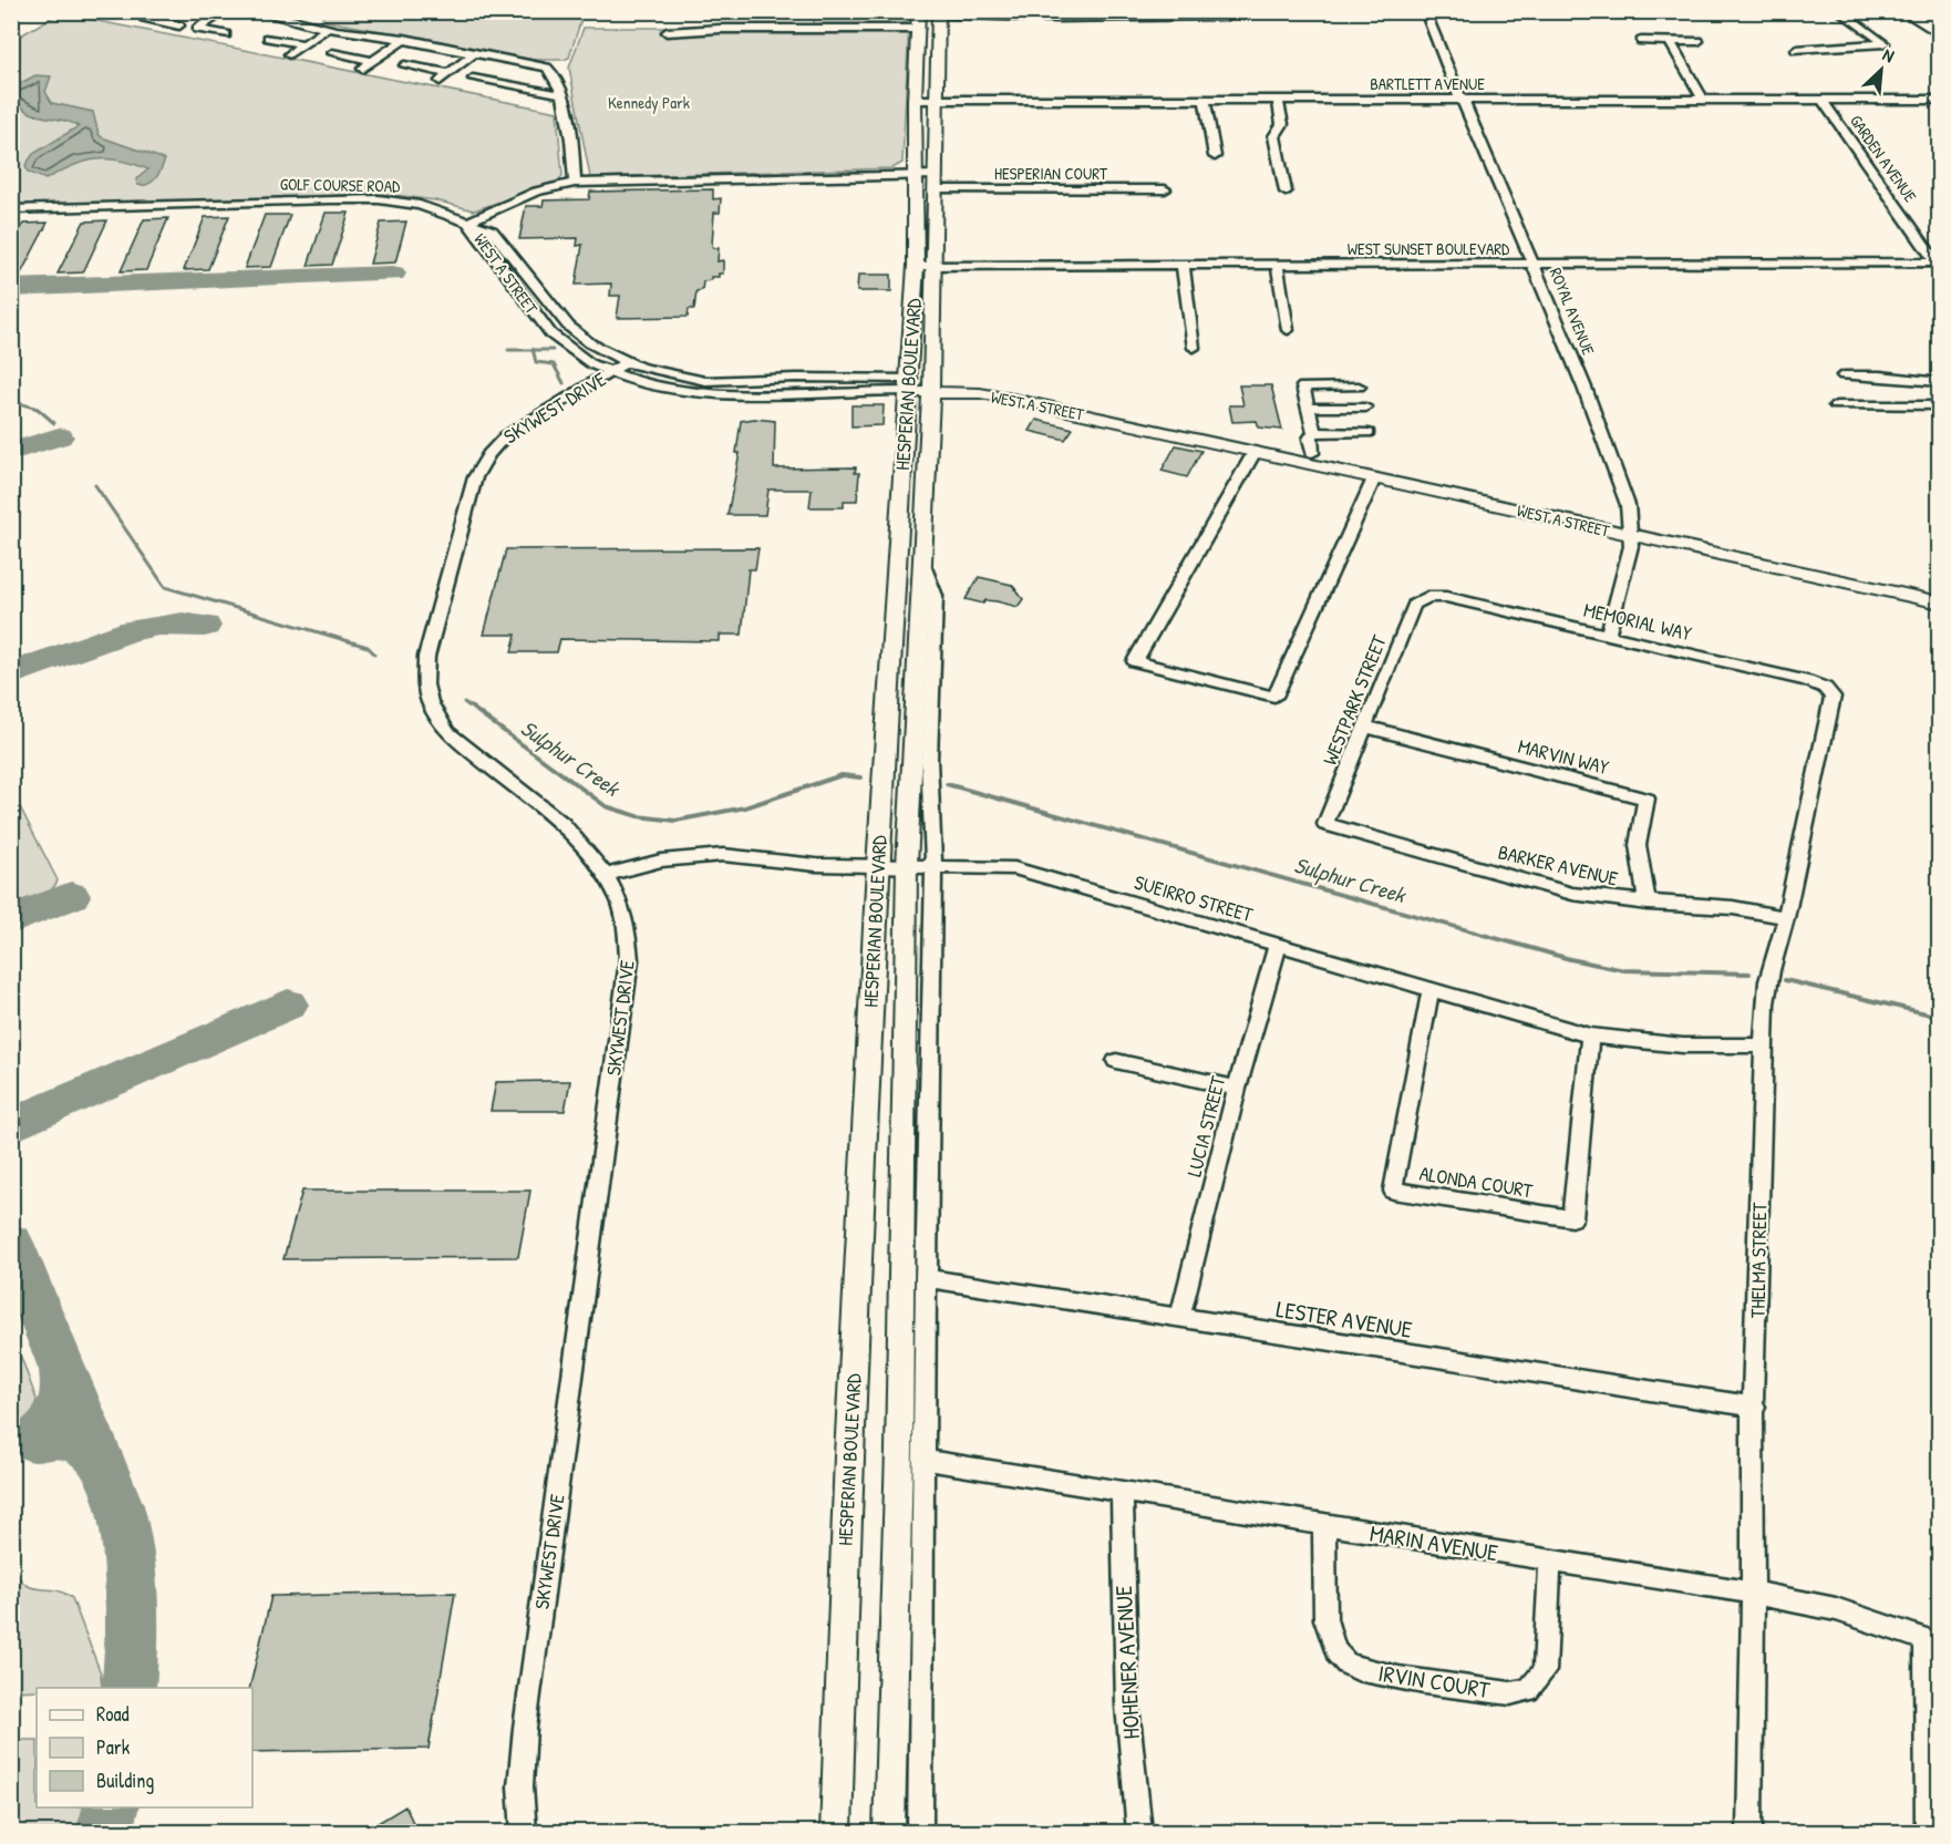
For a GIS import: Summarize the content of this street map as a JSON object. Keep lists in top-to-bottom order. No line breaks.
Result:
{"streets":{"main road":["WEST A STREET","HESPERIAN BOULEVARD"],"street":["BARTLETT AVENUE","GARDEN AVENUE","HESPERIAN COURT","GOLF COURSE ROAD","WEST SUNSET BOULEVARD","ROYAL AVENUE","SKYWEST DRIVE","MEMORIAL WAY","WESTPARK STREET","MARVIN WAY","BARKER AVENUE","SUEIRRO STREET","LUCIA STREET","ALONDA COURT","THELMA STREET","LESTER AVENUE","MARIN AVENUE","HOHENER AVENUE","IRVIN COURT"]},"crossings":[["BARTLETT AVENUE","GARDEN AVENUE"],["BARTLETT AVENUE","ROYAL AVENUE"],["BARTLETT AVENUE","HESPERIAN BOULEVARD"],["GARDEN AVENUE","WEST SUNSET BOULEVARD"],["HESPERIAN COURT","HESPERIAN BOULEVARD"],["GOLF COURSE ROAD","WEST A STREET"],["WEST SUNSET BOULEVARD","ROYAL AVENUE"],["WEST SUNSET BOULEVARD","HESPERIAN BOULEVARD"],["WEST A STREET","ROYAL AVENUE"],["WEST A STREET","HESPERIAN BOULEVARD"],["WEST A STREET","SKYWEST DRIVE"],["ROYAL AVENUE","MEMORIAL WAY"],["HESPERIAN BOULEVARD","SUEIRRO STREET"],["HESPERIAN BOULEVARD","LESTER AVENUE"],["HESPERIAN BOULEVARD","MARIN AVENUE"],["SKYWEST DRIVE","SUEIRRO STREET"],["MEMORIAL WAY","WESTPARK STREET"],["MEMORIAL WAY","THELMA STREET"],["WESTPARK STREET","MARVIN WAY"],["WESTPARK STREET","BARKER AVENUE"],["MARVIN WAY","BARKER AVENUE"],["BARKER AVENUE","THELMA STREET"],["SUEIRRO STREET","LUCIA STREET"],["SUEIRRO STREET","ALONDA COURT"],["SUEIRRO STREET","THELMA STREET"],["LUCIA STREET","LESTER AVENUE"],["THELMA STREET","LESTER AVENUE"],["THELMA STREET","MARIN AVENUE"],["MARIN AVENUE","HOHENER AVENUE"],["MARIN AVENUE","IRVIN COURT"]],"water":["Sulphur Creek"],"parks":["Kennedy Park"],"legend":["Road","Park","Building"],"north":"top right"}
